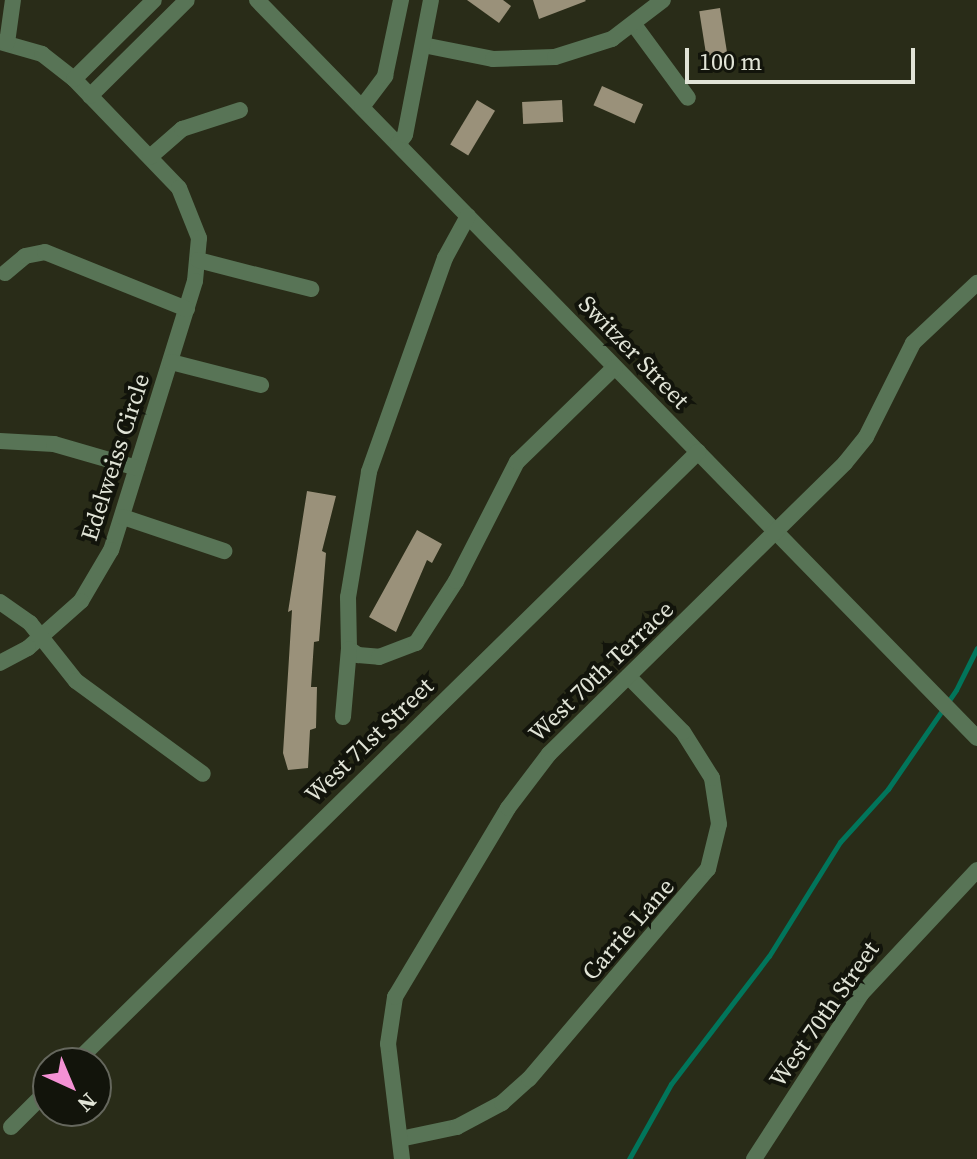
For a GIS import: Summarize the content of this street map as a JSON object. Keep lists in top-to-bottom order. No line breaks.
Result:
{"streets":{"street":["Switzer Street","Edelweiss Circle","West 70th Terrace","West 71st Street","Carrie Lane","West 70th Street"]},"crossings":[["Switzer Street","West 70th Terrace"],["Switzer Street","West 71st Street"],["West 70th Terrace","Carrie Lane"]],"scale_bar":"100 m","north":"bottom right"}
